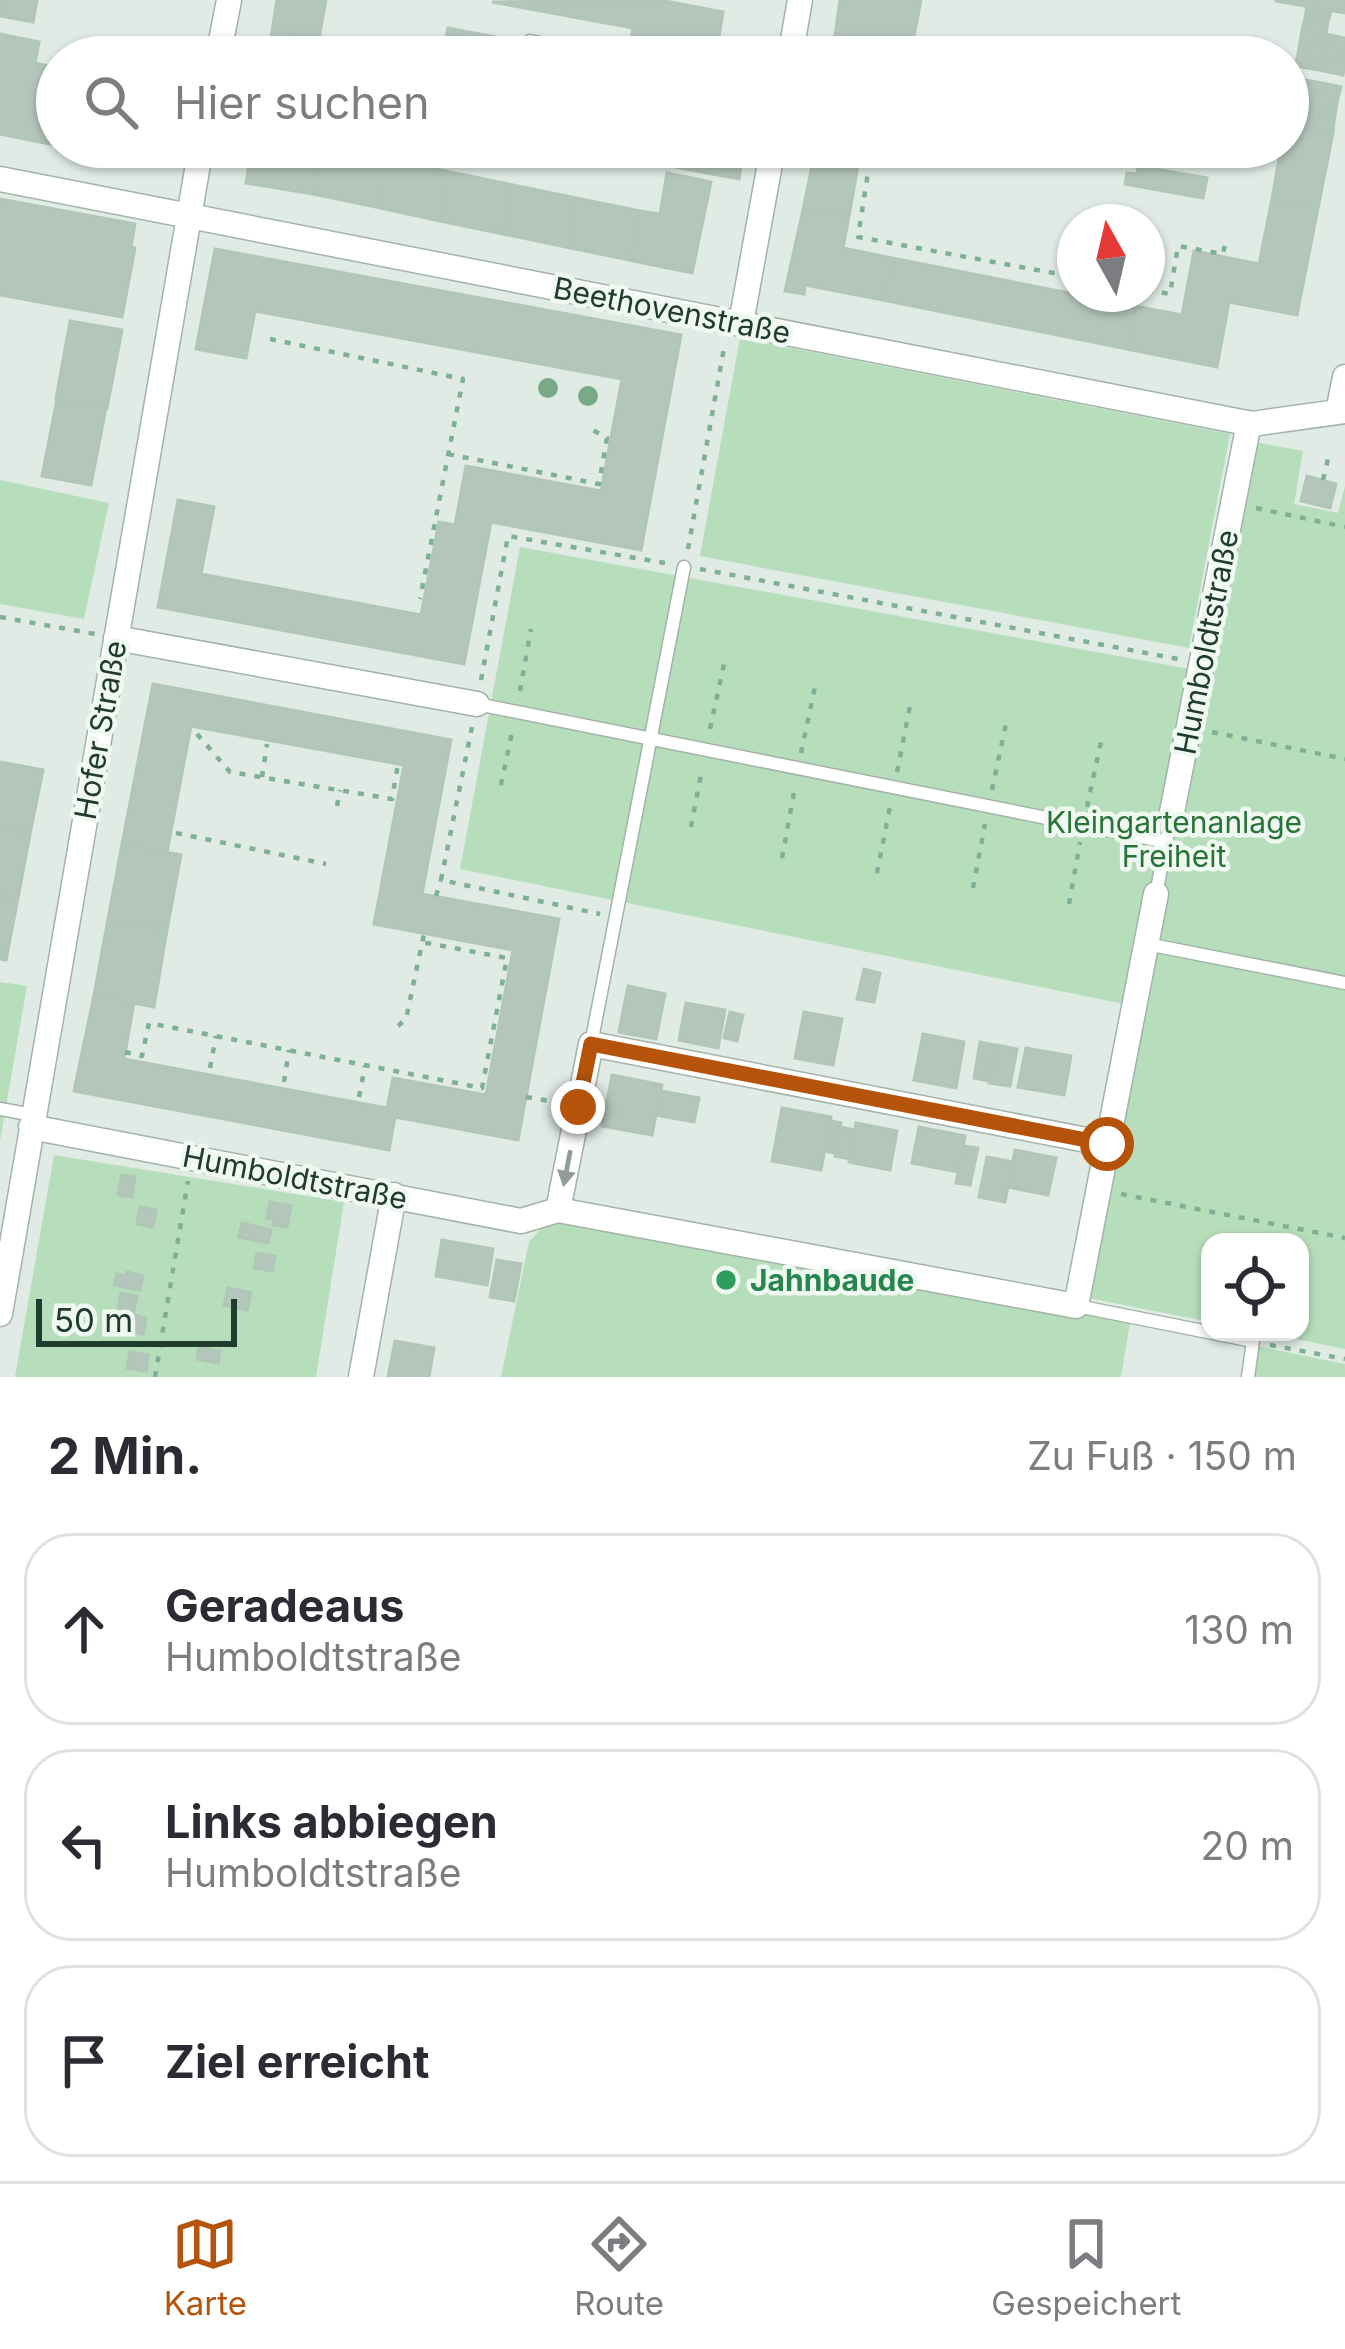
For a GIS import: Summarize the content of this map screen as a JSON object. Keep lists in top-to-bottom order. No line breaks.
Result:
{"streets":{"street":["Beethovenstraße","Humboldtstraße","Hofer Straße"]},"crossings":[["Beethovenstraße","Humboldtstraße"],["Beethovenstraße","Hofer Straße"],["Humboldtstraße","Hofer Straße"]],"parks":["Kleingartenanlage Freiheit"],"places":["Jahnbaude"],"scale_bar":"50 m","north":"top","page":{"search":"Hier suchen","scale":"50 m","heading":["2 Min.","Zu Fuß · 150 m"],"list":[["Geradeaus","Humboldtstraße","130 m"],["Links abbiegen","Humboldtstraße","20 m"],"Ziel erreicht"],"nav":["Karte","Route","Gespeichert"]}}
